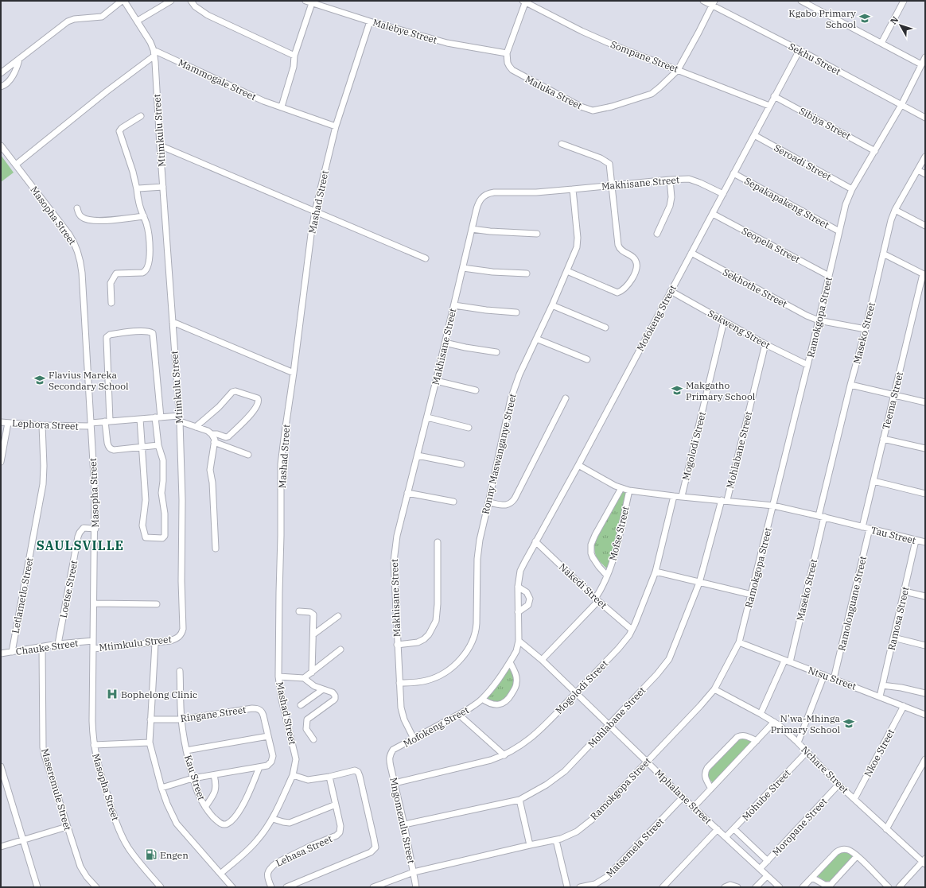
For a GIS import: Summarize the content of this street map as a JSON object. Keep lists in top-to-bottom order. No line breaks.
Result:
{"streets":{"street":["Malebye Street","Sompane Street","Sekhu Street","Mammogale Street","Maluka Street","Sibiya Street","Mtimkulu Street","Seroadi Street","Makhisane Street","Mashad Street","Sepakapakeng Street","Masopha Street","Seopela Street","Sekhothe Street","Ramokgopa Street","Mofokeng Street","Sakweng Street","Maseko Street","Teema Street","Lephora Street","Mogolodi Street","Mohlabane Street","Ronny Maswanganye Street","Mofse Street","Tau Street","Nakedi Street","Loetse Street","Letlametlo Street","Ramolonguane Street","Ramosa Street","Chauke Street","Ntsu Street","Ringane Street","Nkoe Street","Nchare Street","Kau Street","Maseremule Street","Mohube Street","Mphalane Street","Mngomezulu Street","Moropane Street","Matsemela Street","Lehasa Street"]},"crossings":[["Malebye Street","Maluka Street"],["Malebye Street","Mashad Street"],["Sompane Street","Maluka Street"],["Sompane Street","Mofokeng Street"],["Sekhu Street","Maluka Street"],["Sekhu Street","Ramokgopa Street"],["Sekhu Street","Mofokeng Street"],["Mammogale Street","Mtimkulu Street"],["Mammogale Street","Mashad Street"],["Sibiya Street","Ramokgopa Street"],["Sibiya Street","Mofokeng Street"],["Mtimkulu Street","Masopha Street"],["Mtimkulu Street","Lephora Street"],["Seroadi Street","Ramokgopa Street"],["Seroadi Street","Mofokeng Street"],["Makhisane Street","Mofokeng Street"],["Makhisane Street","Ronny Maswanganye Street"],["Sepakapakeng Street","Ramokgopa Street"],["Sepakapakeng Street","Mofokeng Street"],["Masopha Street","Lephora Street"],["Masopha Street","Loetse Street"],["Masopha Street","Chauke Street"],["Seopela Street","Ramokgopa Street"],["Seopela Street","Mofokeng Street"],["Sekhothe Street","Ramokgopa Street"],["Sekhothe Street","Mofokeng Street"],["Sekhothe Street","Maseko Street"],["Ramokgopa Street","Sakweng Street"],["Ramokgopa Street","Tau Street"],["Ramokgopa Street","Ntsu Street"],["Ramokgopa Street","Nchare Street"],["Ramokgopa Street","Mphalane Street"],["Ramokgopa Street","Mngomezulu Street"],["Mofokeng Street","Sakweng Street"],["Mofokeng Street","Tau Street"],["Mofokeng Street","Nakedi Street"],["Mofokeng Street","Mphalane Street"],["Mofokeng Street","Mngomezulu Street"],["Sakweng Street","Mogolodi Street"],["Sakweng Street","Mohlabane Street"],["Maseko Street","Tau Street"],["Maseko Street","Ntsu Street"],["Maseko Street","Nchare Street"],["Teema Street","Tau Street"],["Lephora Street","Letlametlo Street"],["Mogolodi Street","Tau Street"],["Mogolodi Street","Nakedi Street"],["Mogolodi Street","Mphalane Street"],["Mogolodi Street","Mngomezulu Street"],["Mohlabane Street","Tau Street"],["Mohlabane Street","Mphalane Street"],["Mohlabane Street","Mngomezulu Street"],["Mofse Street","Tau Street"],["Mofse Street","Nakedi Street"],["Mofse Street","Mphalane Street"],["Tau Street","Ramolonguane Street"],["Tau Street","Ramosa Street"],["Loetse Street","Chauke Street"],["Letlametlo Street","Chauke Street"],["Ramolonguane Street","Ntsu Street"],["Ramosa Street","Ntsu Street"],["Chauke Street","Maseremule Street"],["Ntsu Street","Nkoe Street"],["Ringane Street","Kau Street"],["Nkoe Street","Nchare Street"],["Nchare Street","Mohube Street"],["Nchare Street","Moropane Street"],["Mohube Street","Mphalane Street"],["Mphalane Street","Moropane Street"],["Mphalane Street","Matsemela Street"]],"districts":["SAULSVILLE"],"places":{"school or university":["Kgabo Primary School","Flavius Mareka Secondary School","Makgatho Primary School","N'wa-Mhinga Primary School"],"hospital":["Bophelong Clinic"],"fuel station":["Engen"]},"north":"top left"}
